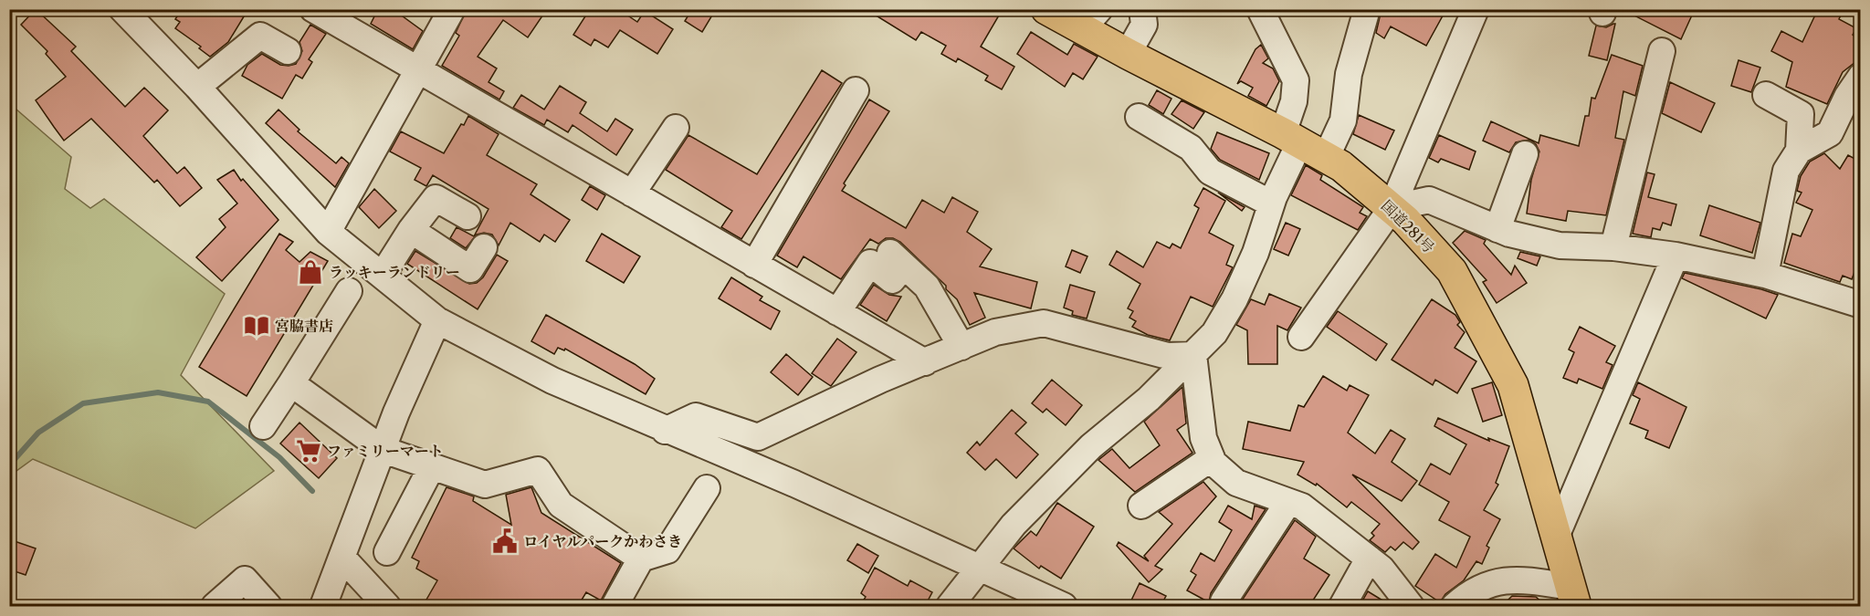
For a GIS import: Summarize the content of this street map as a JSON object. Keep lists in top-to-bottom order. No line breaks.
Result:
{"streets":{"highway":["国道281号"]},"places":{"shop":["ラッキーランドリー"],"library":["宮脇書店"],"supermarket":["ファミリーマート"],"public building":["ロイヤルパークかわさき"]}}
